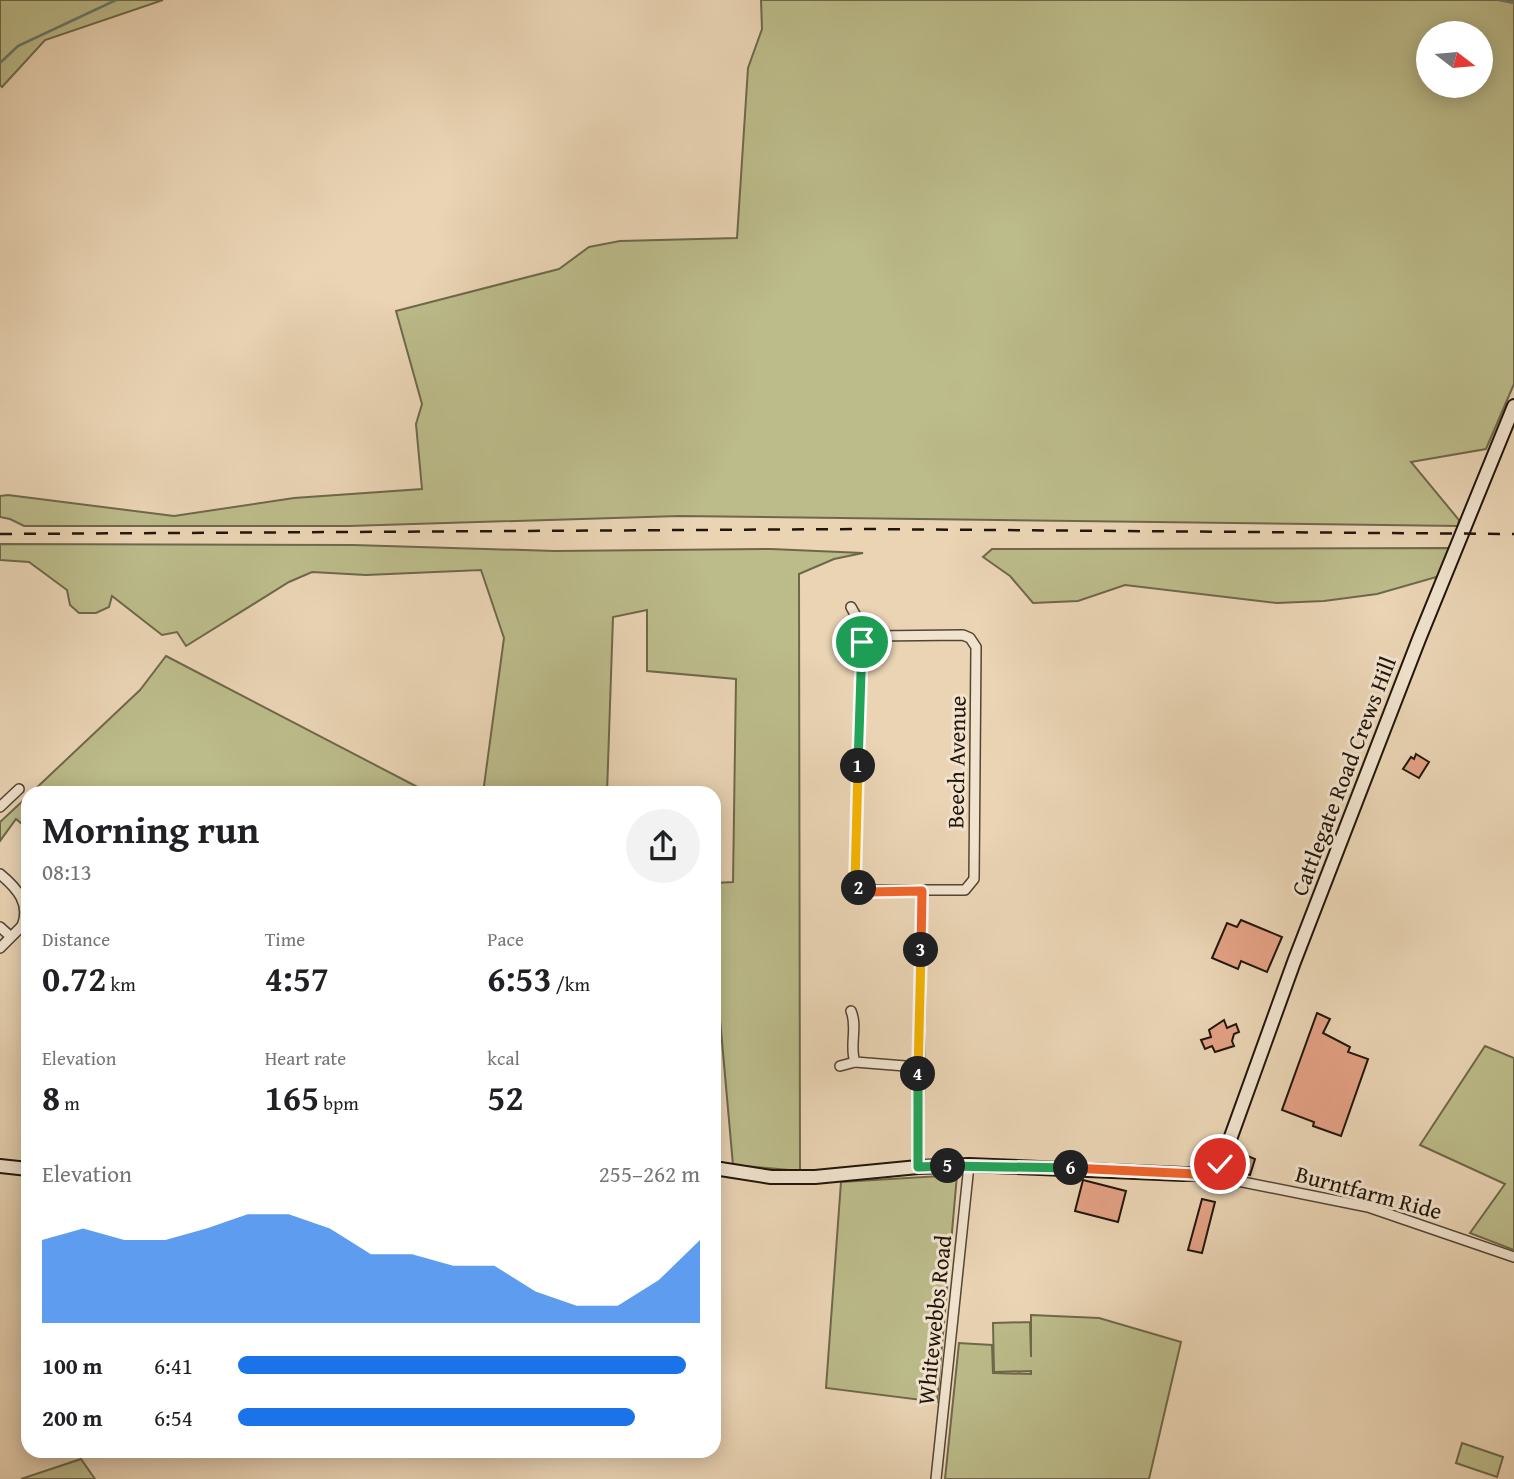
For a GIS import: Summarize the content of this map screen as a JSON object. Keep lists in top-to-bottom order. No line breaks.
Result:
{"streets":{"street":["Beech Avenue","Cattlegate Road Crews Hill","Burntfarm Ride","Whitewebbs Road"]},"crossings":[["Cattlegate Road Crews Hill","Burntfarm Ride"]],"north":"right","page":{"pins":["1","2","3","4","5","6"],"heading":["Morning run","08:13"],"stats":[["Distance","0.72 km"],["Time","4:57"],["Pace","6:53 /km"],["Elevation","8 m"],["Heart rate","165 bpm"],["kcal","52"]],"chart":["Elevation","255–262 m"],"list":[{"name":"100 m","note":"6:41"},{"name":"200 m","note":"6:54"}]}}
